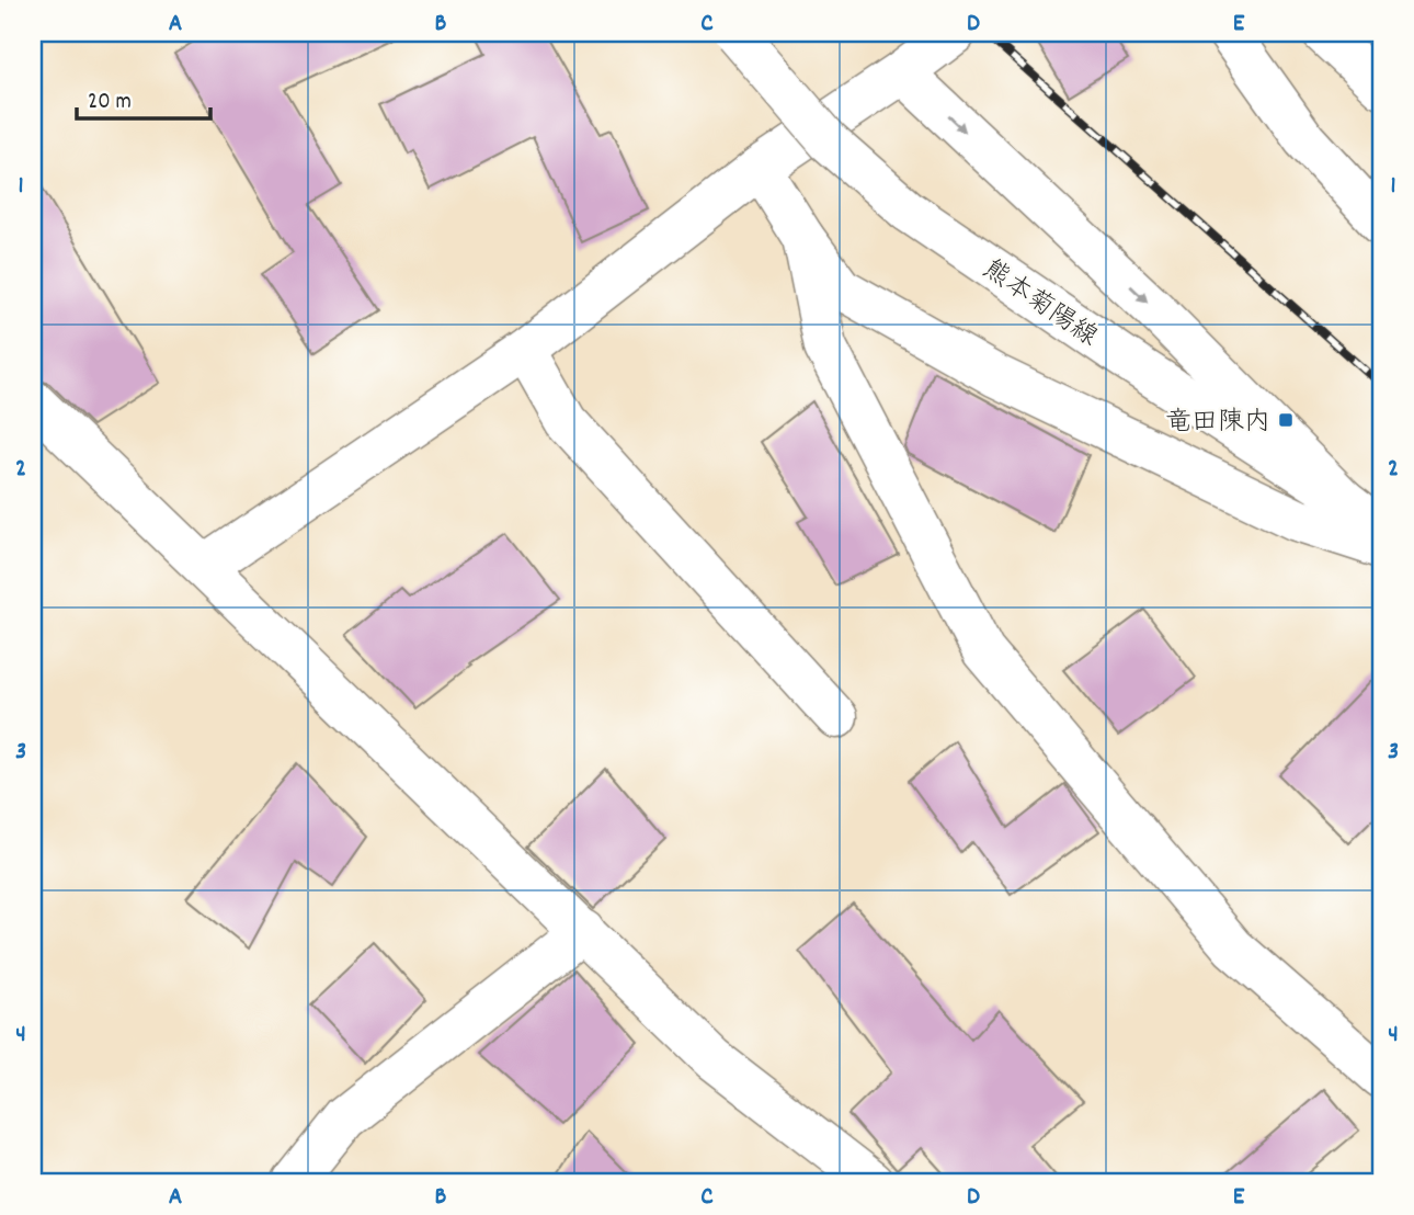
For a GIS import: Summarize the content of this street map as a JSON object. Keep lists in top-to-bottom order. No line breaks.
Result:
{"streets":{"street":["熊本菊陽線"]},"places":{"transit":["竜田陳内"]},"scale_bar":"20 m","grid":{"columns":["A","B","C","D","E"],"rows":["1","2","3","4"]}}
